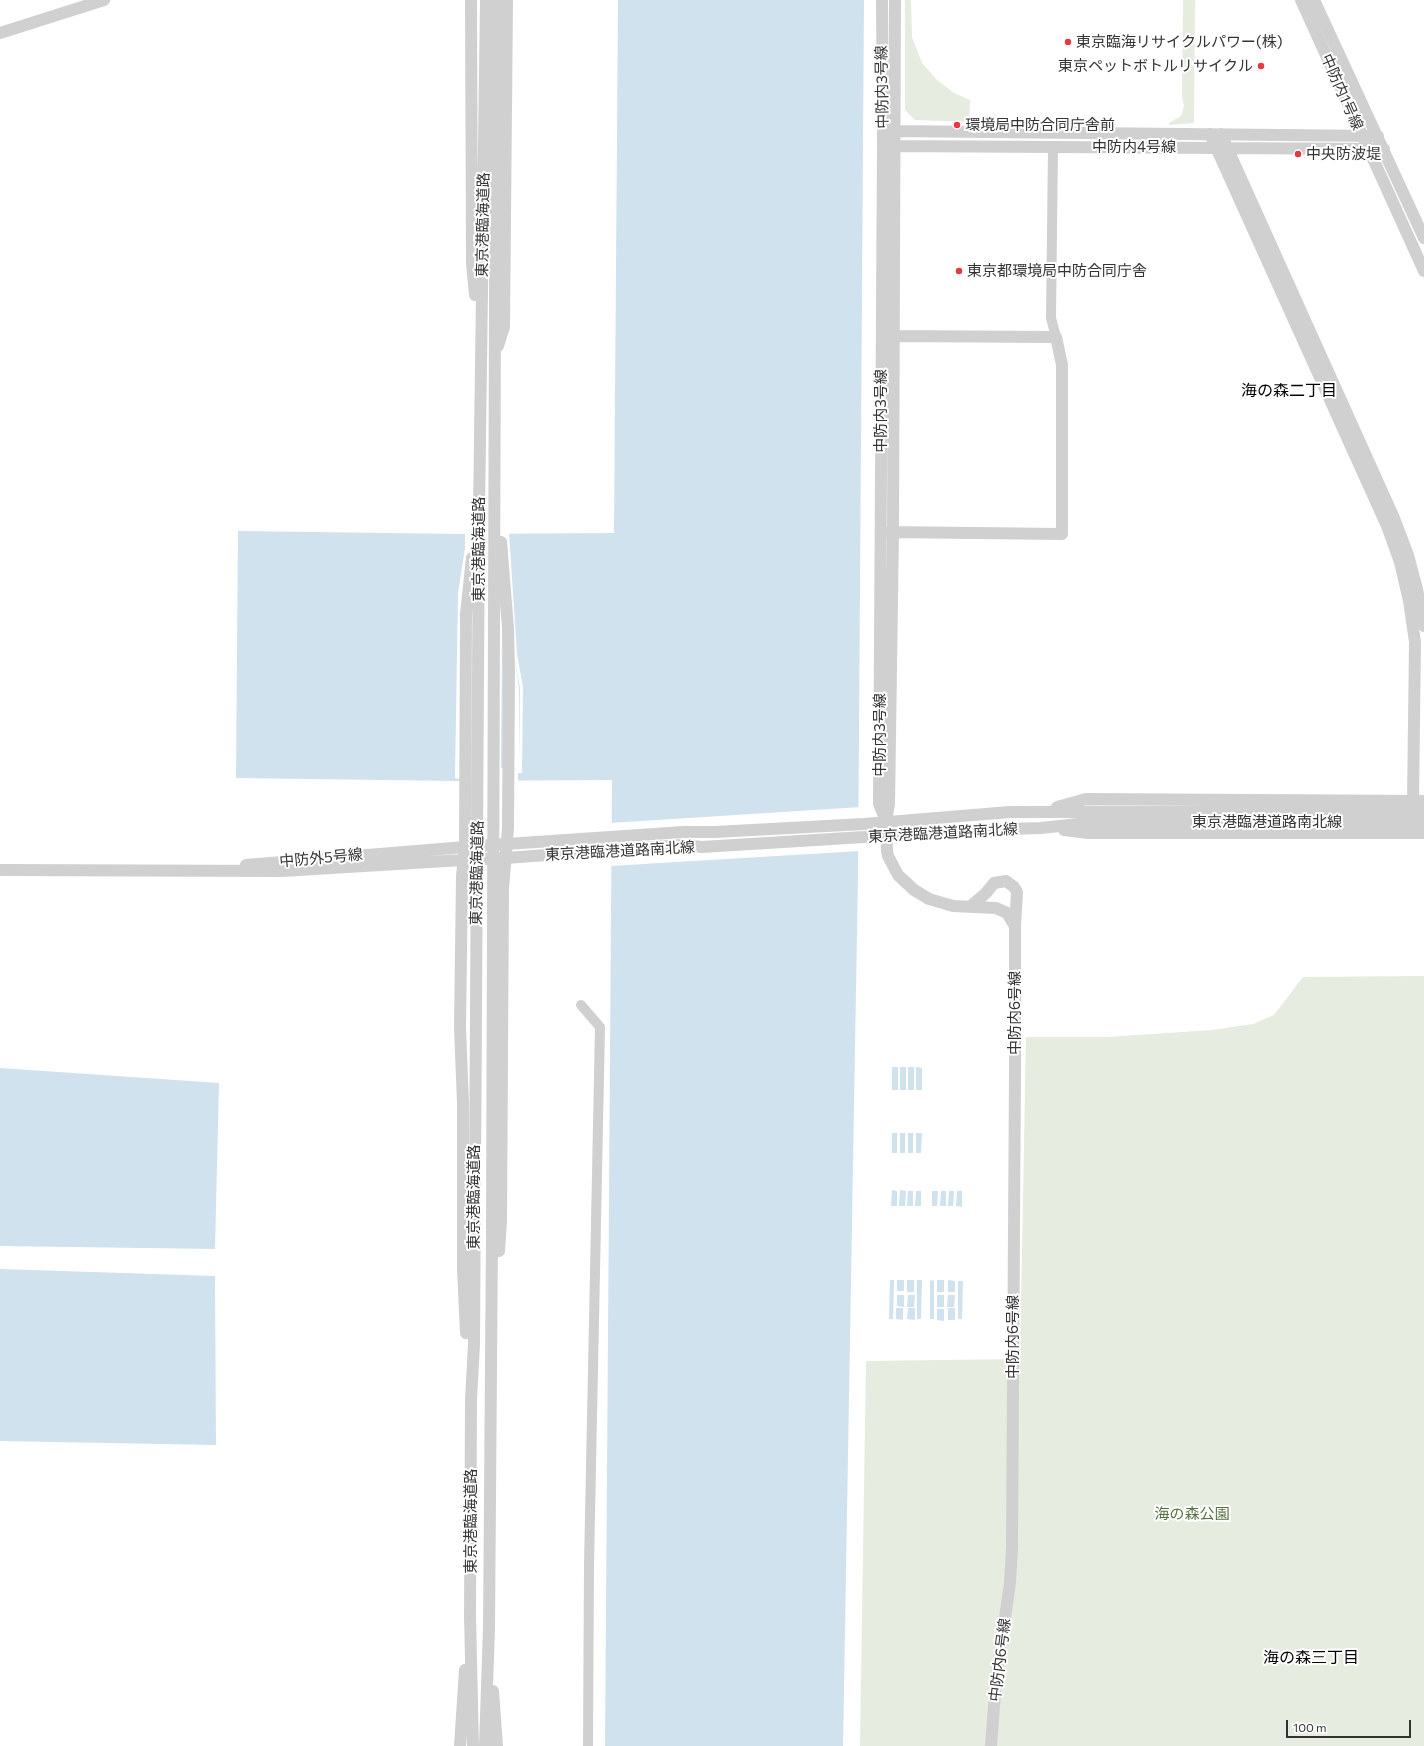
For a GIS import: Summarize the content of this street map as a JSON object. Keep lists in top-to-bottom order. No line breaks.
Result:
{"streets":{"street":["中防内3号線","中防内1号線","中防内4号線","東京港臨海道路","東京港臨港道路南北線","中防外5号線","中防内6号線"]},"crossings":[["中防内3号線","中防内4号線"],["中防内3号線","東京港臨港道路南北線"],["中防内1号線","中防内4号線"],["東京港臨港道路南北線","中防外5号線"]],"districts":["海の森二丁目","海の森三丁目"],"parks":["海の森公園"],"places":["東京臨海リサイクルパワー(株)","東京ペットボトルリサイクル","環境局中防合同庁舎前","中央防波堤","東京都環境局中防合同庁舎"],"scale_bar":"100 m"}
